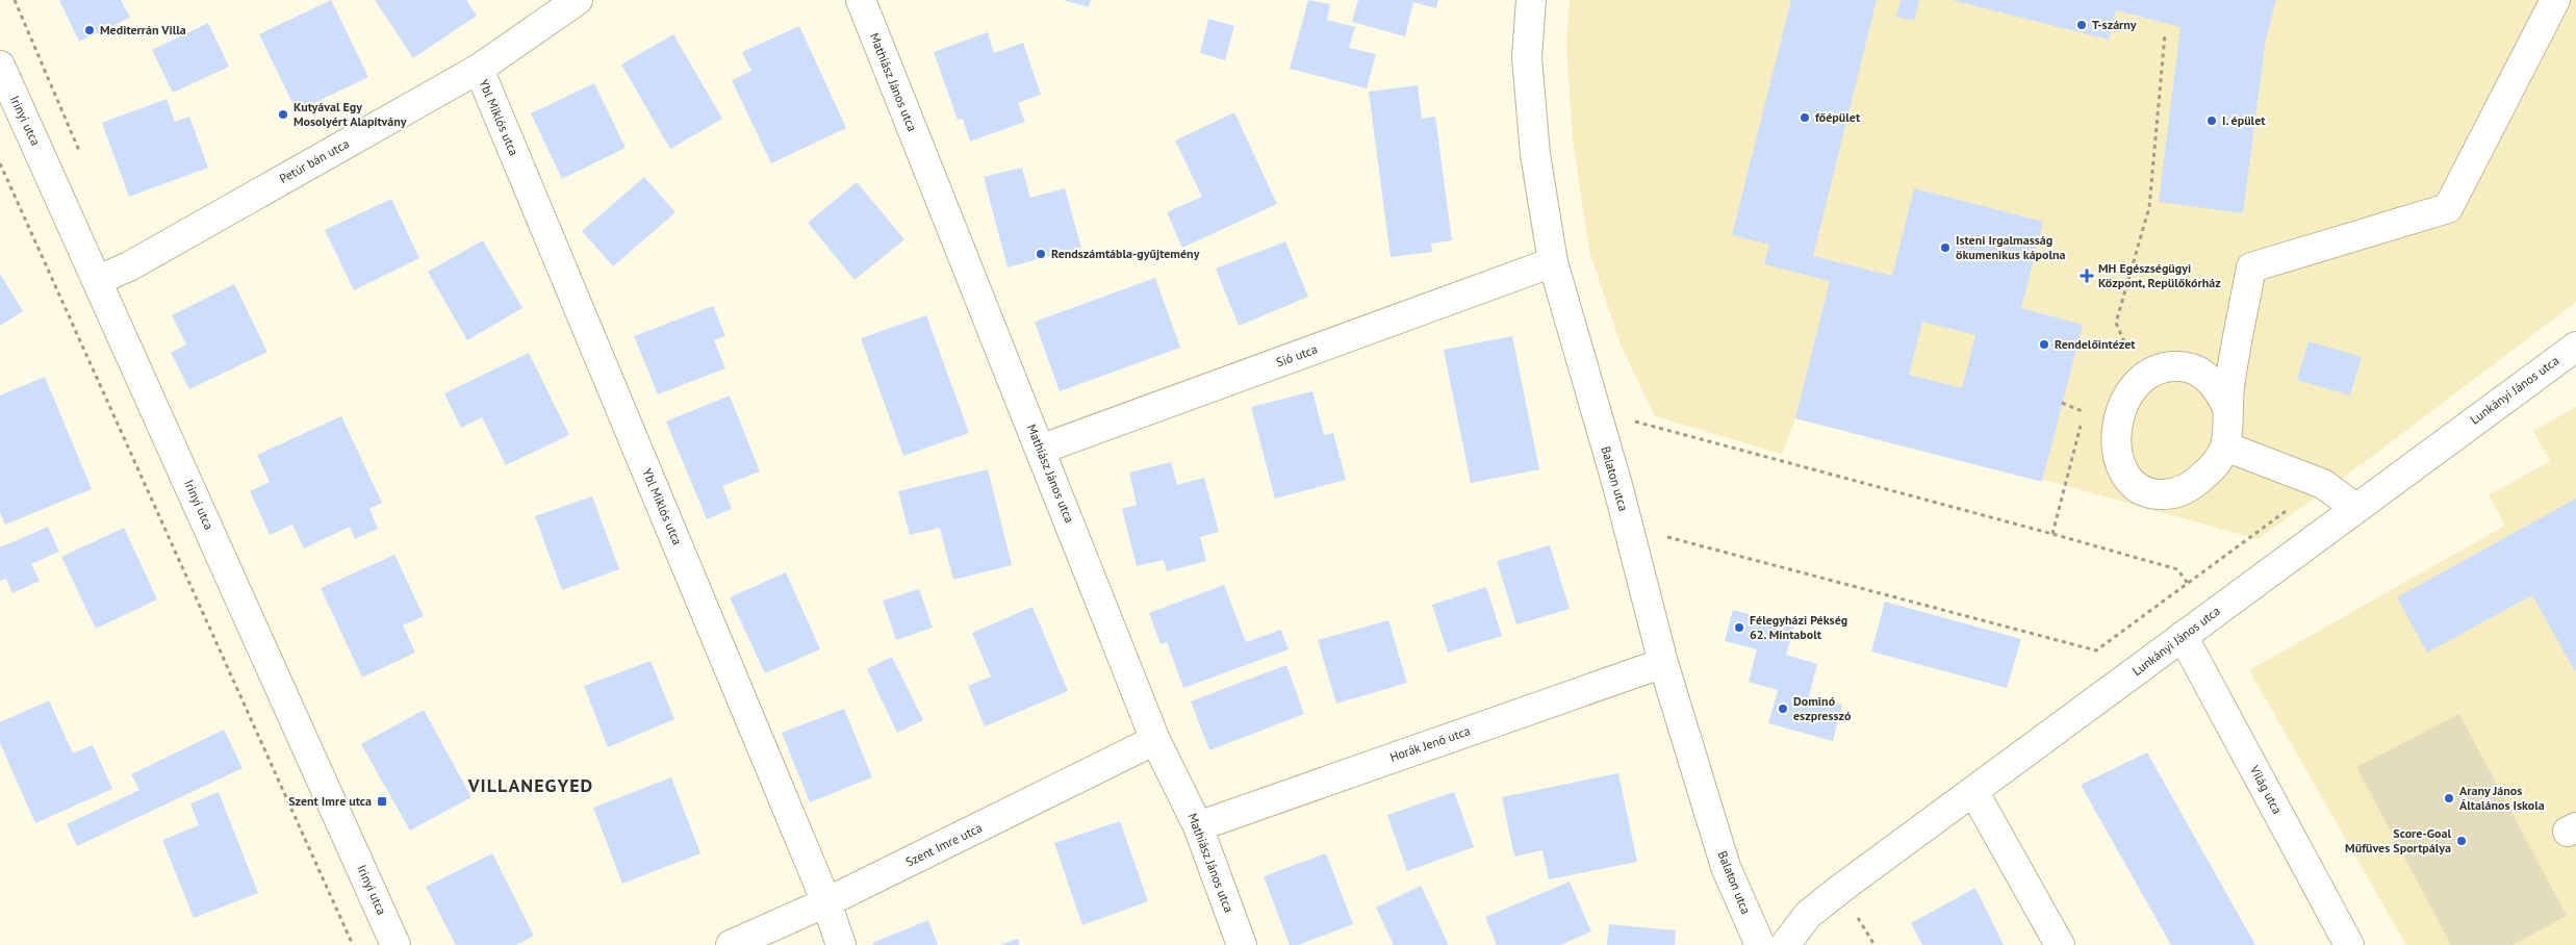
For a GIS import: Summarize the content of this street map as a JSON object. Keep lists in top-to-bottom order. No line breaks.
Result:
{"streets":{"street":["Mathiász János utca","Ybl Miklós utca","Irinyi utca","Petúr bán utca","Sió utca","Lunkányi János utca","Balaton utca","Horák Jenő utca","Világ utca","Szent Imre utca"]},"crossings":[["Mathiász János utca","Sió utca"],["Mathiász János utca","Horák Jenő utca"],["Mathiász János utca","Szent Imre utca"],["Ybl Miklós utca","Petúr bán utca"],["Ybl Miklós utca","Szent Imre utca"],["Irinyi utca","Petúr bán utca"],["Sió utca","Balaton utca"],["Lunkányi János utca","Világ utca"],["Balaton utca","Horák Jenő utca"]],"districts":["VILLANEGYED"],"places":{"other":["T-szárny","Mediterrán Villa","Kutyával Egy Mosolyért Alapítvány","főépület","I. épület","Isteni Irgalmasság ökumenikus kápolna","Rendszámtábla-gyűjtemény","Rendelőintézet","Félegyházi Pékség 62. Mintabolt","Dominó eszpresszó","Arany János Általános Iskola","Score-Goal Műfüves Sportpálya"],"health":["MH Egészségügyi Központ, Repülőkórház"],"transit":["Szent Imre utca"]}}
